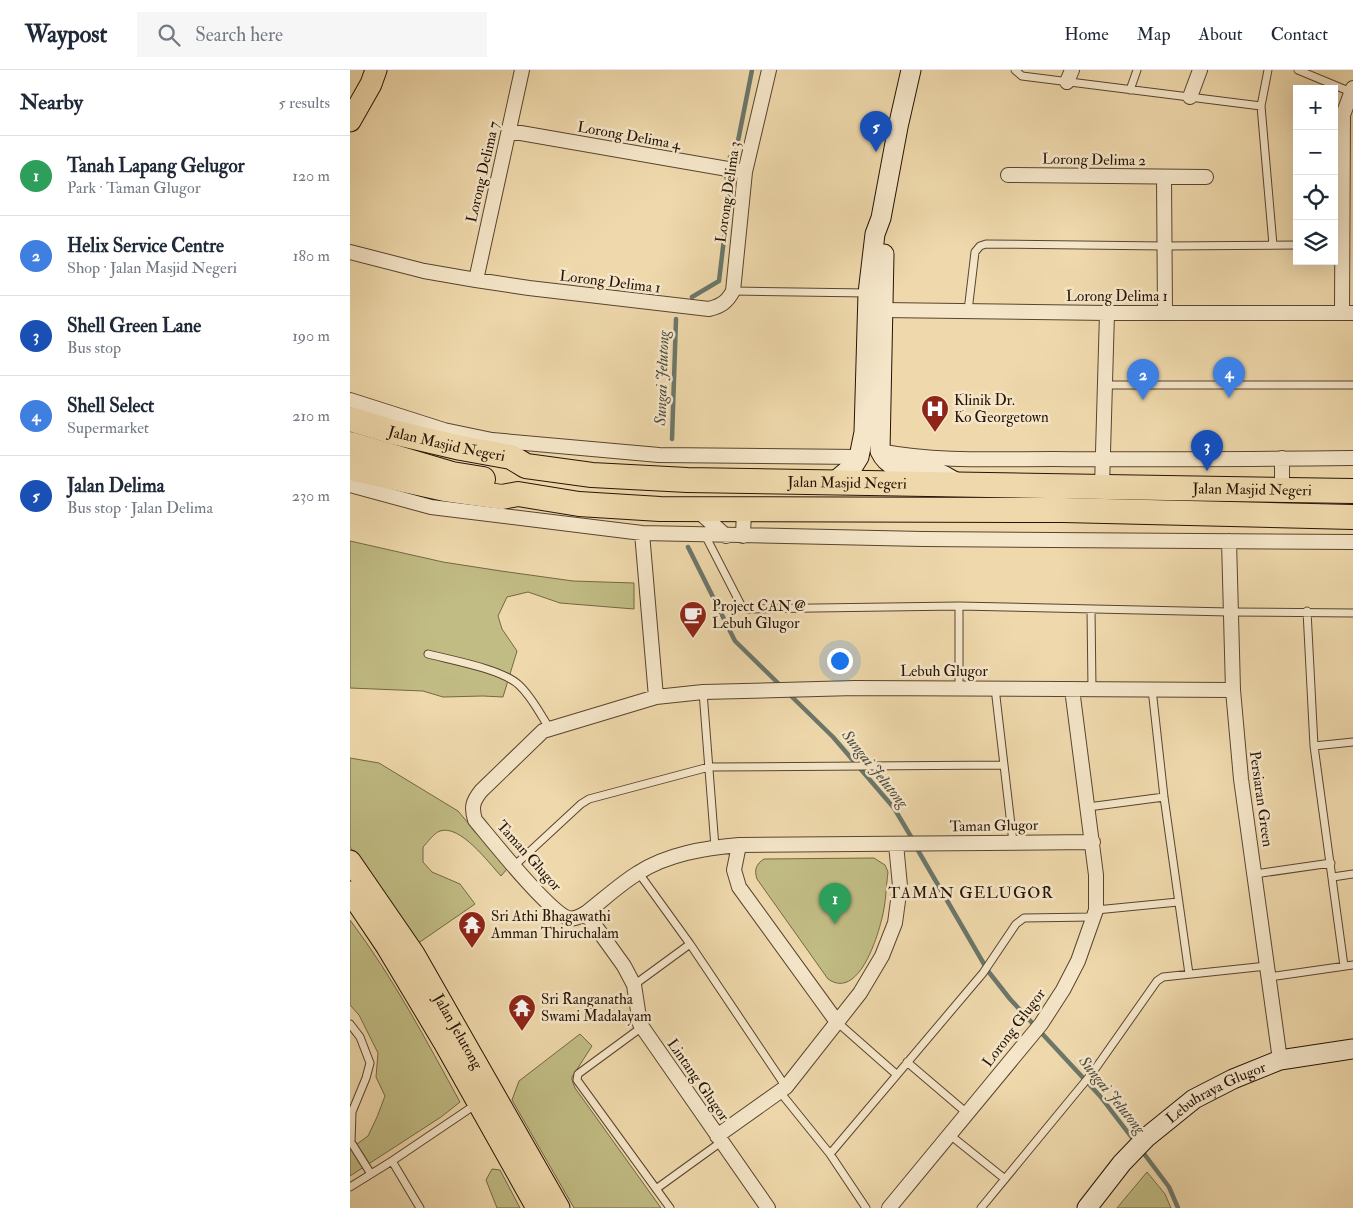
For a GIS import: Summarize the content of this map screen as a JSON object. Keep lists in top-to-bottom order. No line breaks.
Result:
{"streets":{"highway":["Jalan Masjid Negeri"],"main road":["Jalan Jelutong"],"street":["Lorong Delima 4","Lorong Delima 2","Lorong Delima 7","Lorong Delima 3","Lorong Delima 1","Lebuh Glugor","Persiaran Green","Taman Glugor","Lorong Glugor","Lintang Glugor","Lebuhraya Glugor"]},"crossings":[["Lorong Delima 4","Lorong Delima 7"],["Lorong Delima 4","Lorong Delima 3"],["Lorong Delima 2","Lorong Delima 1"],["Lorong Delima 7","Lorong Delima 1"],["Lorong Delima 3","Lorong Delima 1"],["Lebuh Glugor","Persiaran Green"],["Lebuh Glugor","Taman Glugor"],["Lebuh Glugor","Lorong Glugor"],["Persiaran Green","Lebuhraya Glugor"],["Taman Glugor","Lorong Glugor"],["Taman Glugor","Lintang Glugor"]],"districts":["TAMAN GELUGOR"],"water":["Sungai Jelutong"],"places":{"hospital":["Klinik Dr. Ko Georgetown"],"cafe":["Project CAN @ Lebuh Glugor"],"temple":["Sri Athi Bhagawathi Amman Thiruchalam","Sri Ranganatha Swami Madalayam"]},"page":{"header":"Waypost","search":"Search here","nav":["Home","Map","About","Contact"],"heading":["Nearby","5 results"],"map_buttons":["+","−"],"pins":["5","4","2","3","1"],"list":[{"mark":"1","name":"Tanah Lapang Gelugor","note":"Park · Taman Glugor","value":"120 m"},{"mark":"2","name":"Helix Service Centre","note":"Shop · Jalan Masjid Negeri","value":"180 m"},{"mark":"3","name":"Shell Green Lane","note":"Bus stop","value":"190 m"},{"mark":"4","name":"Shell Select","note":"Supermarket","value":"210 m"},{"mark":"5","name":"Jalan Delima","note":"Bus stop · Jalan Delima","value":"230 m"}]}}
